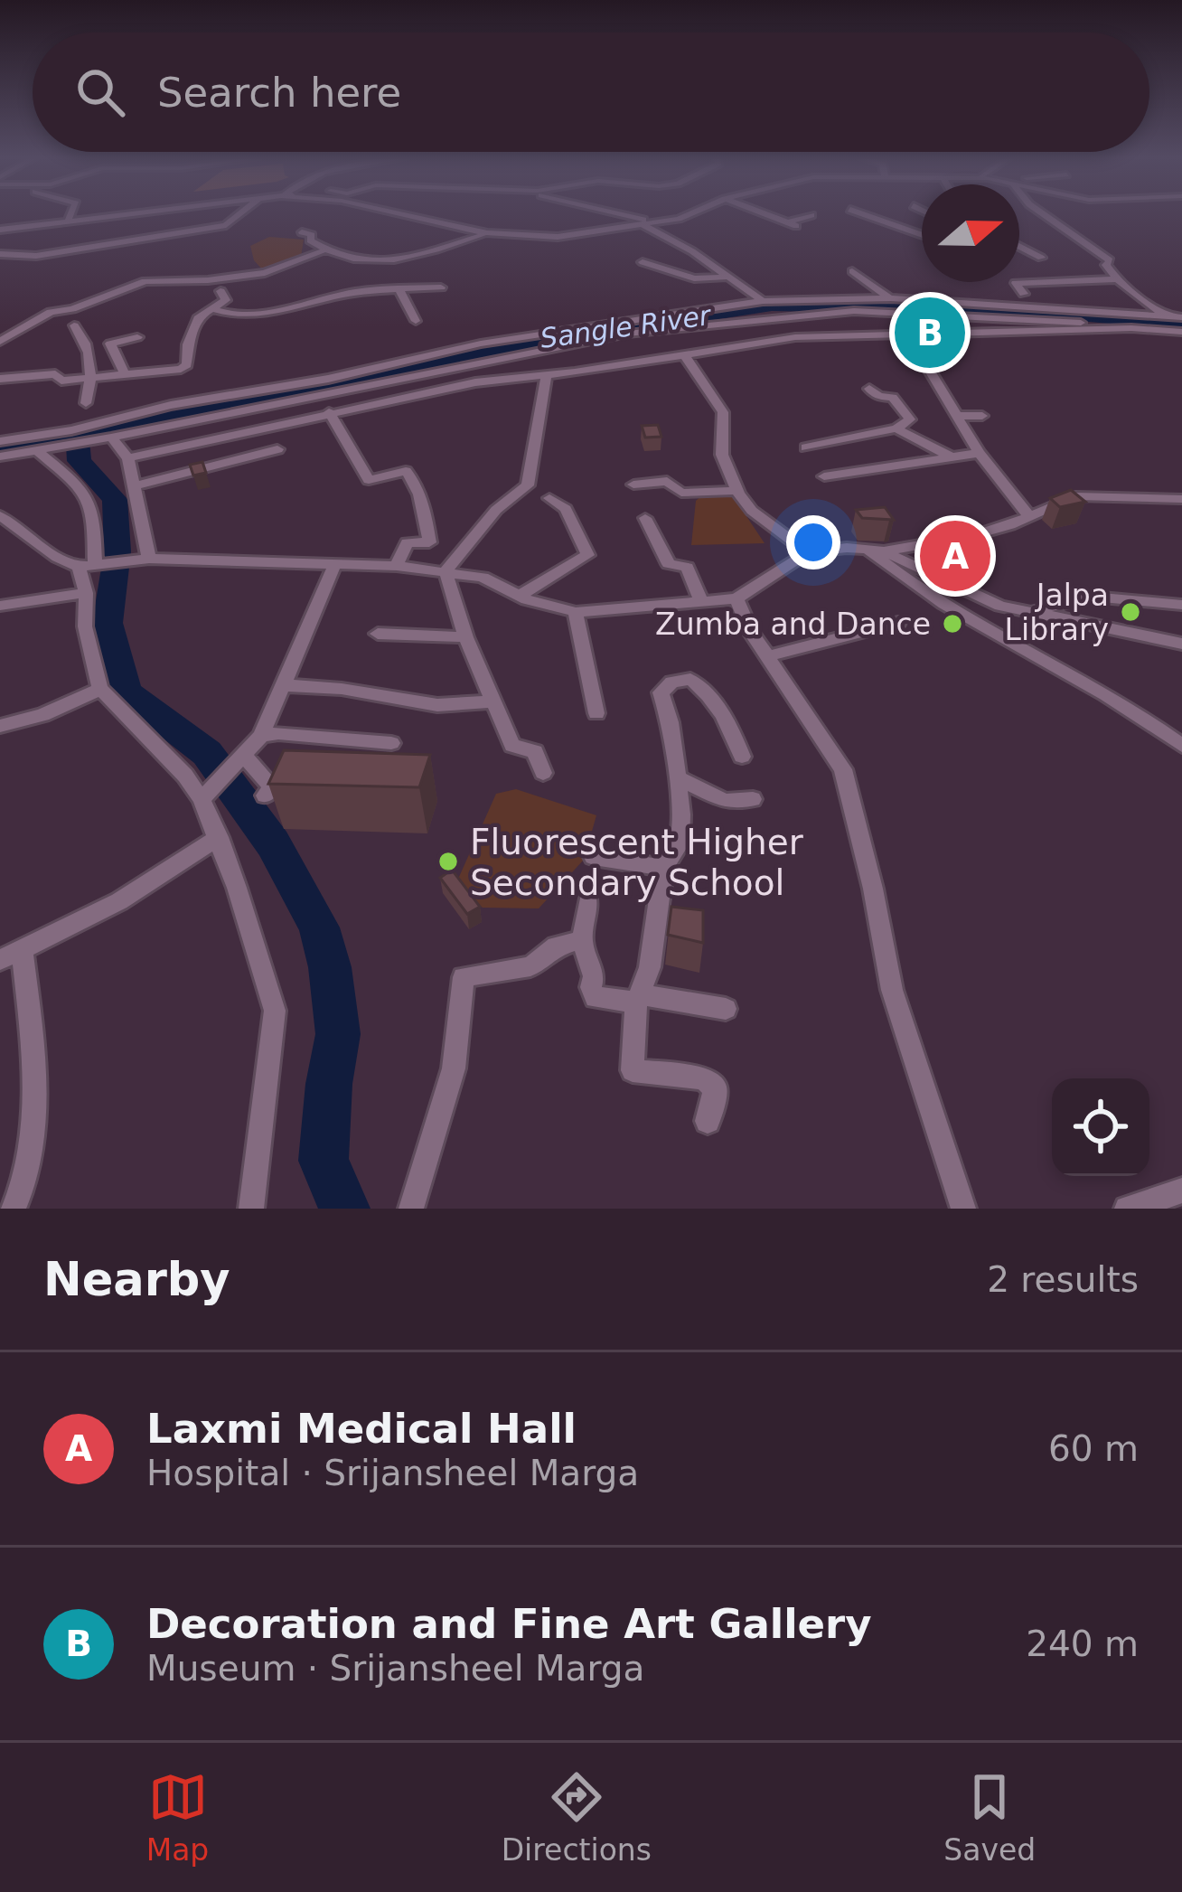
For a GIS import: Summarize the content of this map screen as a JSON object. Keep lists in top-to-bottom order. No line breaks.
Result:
{"water":["Sangle River"],"places":["Jalpa Library","Zumba and Dance","Fluorescent Higher Secondary School"],"north":"right","page":{"search":"Search here","pins":["B","A"],"heading":["Nearby","2 results"],"list":[{"mark":"A","name":"Laxmi Medical Hall","note":"Hospital · Srijansheel Marga","value":"60 m"},{"mark":"B","name":"Decoration and Fine Art Gallery","note":"Museum · Srijansheel Marga","value":"240 m"}],"nav":["Map","Directions","Saved"]}}
